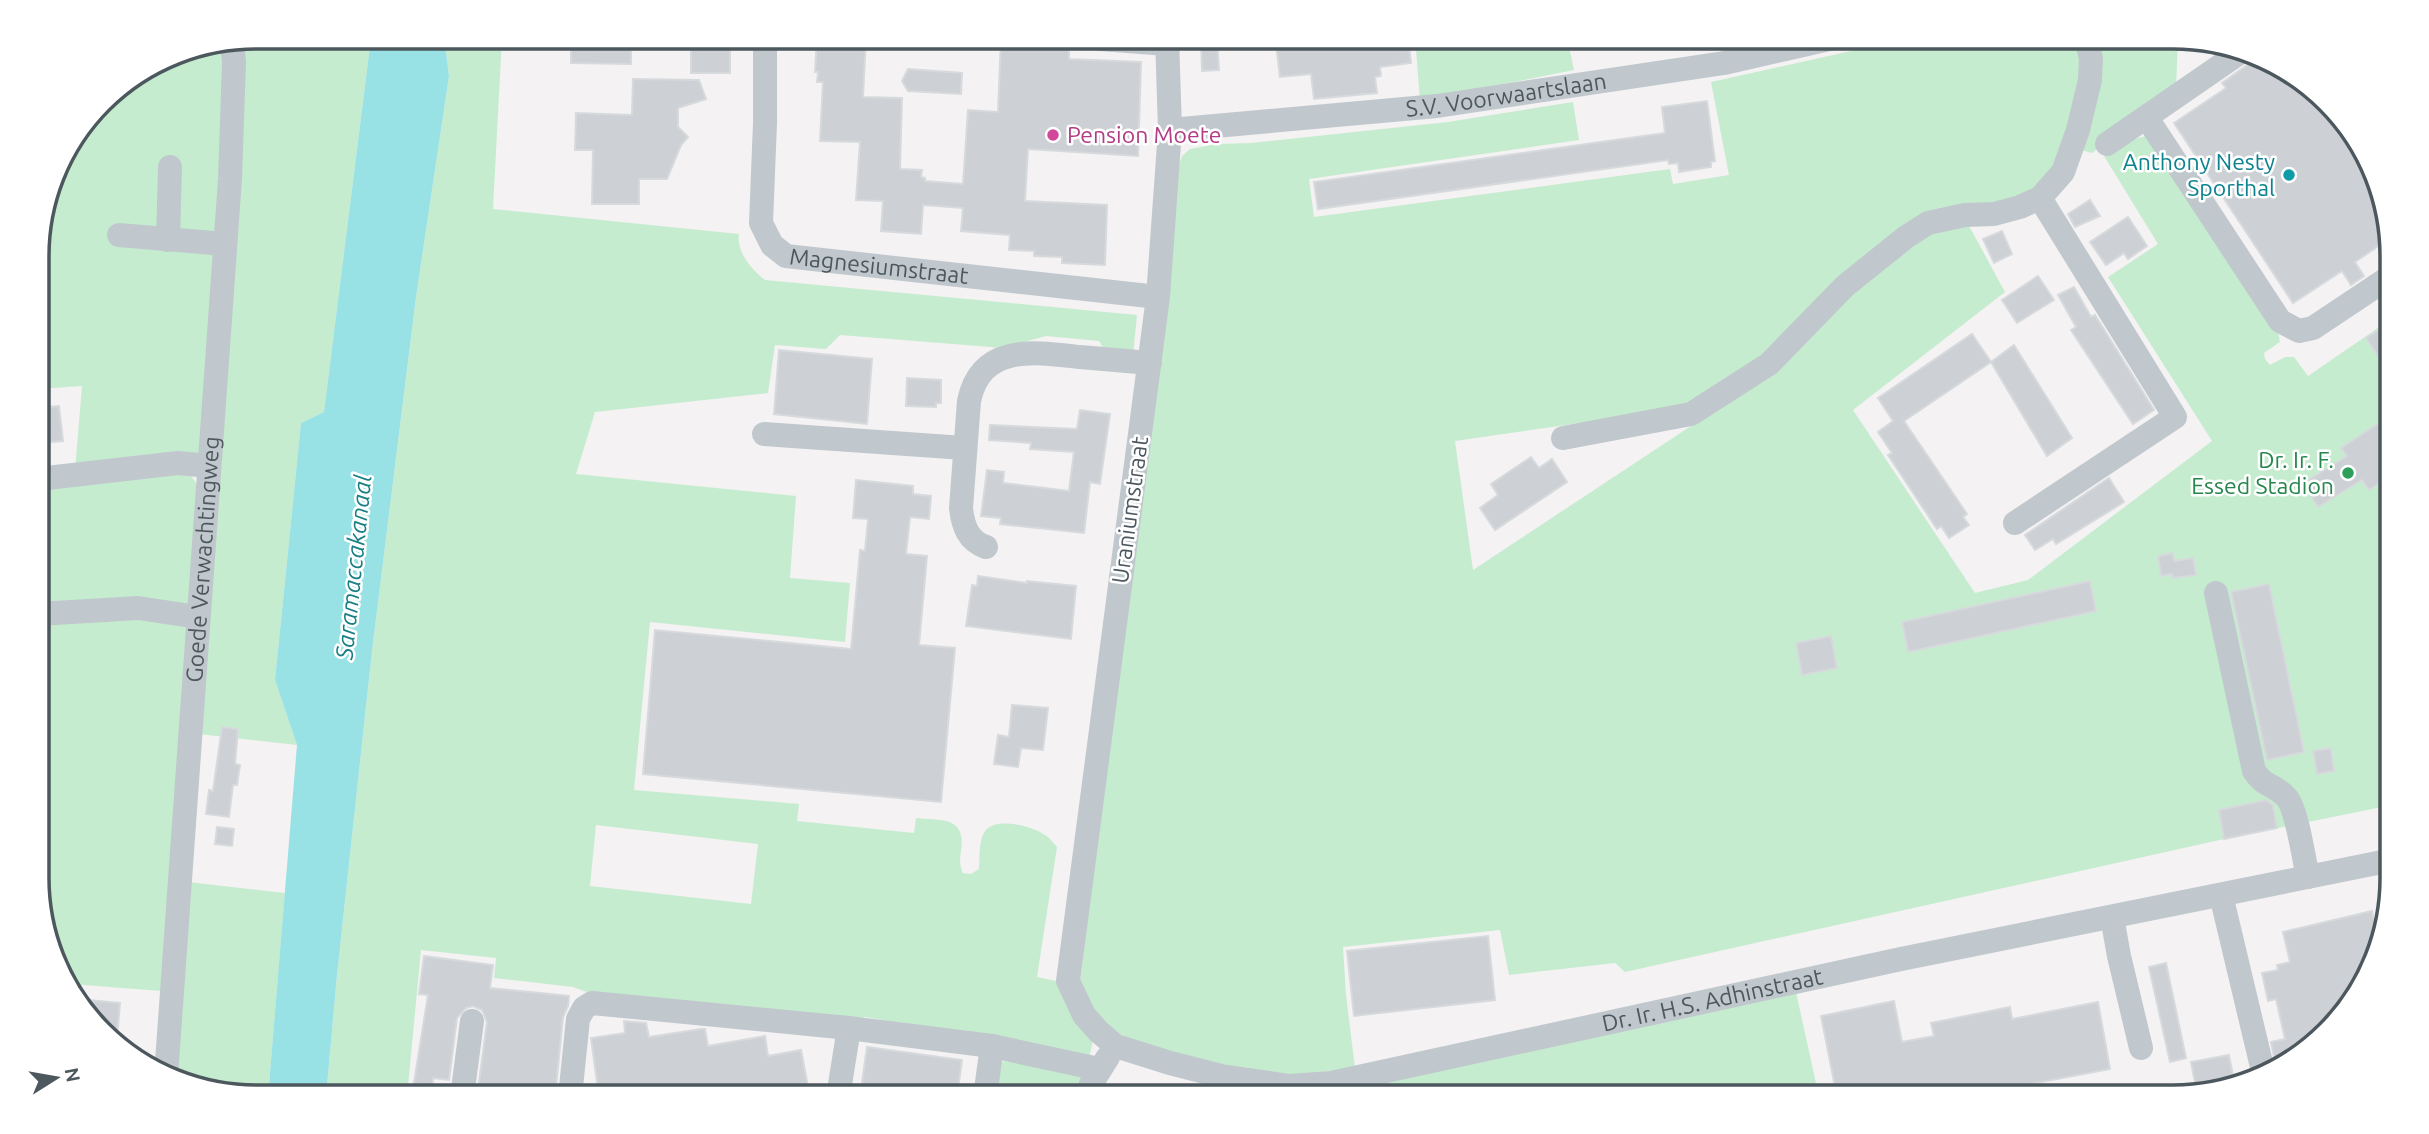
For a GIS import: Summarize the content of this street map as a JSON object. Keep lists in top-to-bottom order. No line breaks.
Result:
{"streets":{"street":["S.V. Voorwaartslaan","Magnesiumstraat","Uraniumstraat","Goede Verwachtingweg","Dr. Ir. H.S. Adhinstraat"]},"crossings":[["S.V. Voorwaartslaan","Uraniumstraat"],["Magnesiumstraat","Uraniumstraat"],["Uraniumstraat","Dr. Ir. H.S. Adhinstraat"]],"water":["Saramaccakanaal"],"places":["Pension Moete","Anthony Nesty Sporthal","Dr. Ir. F. Essed Stadion"],"north":"right"}
